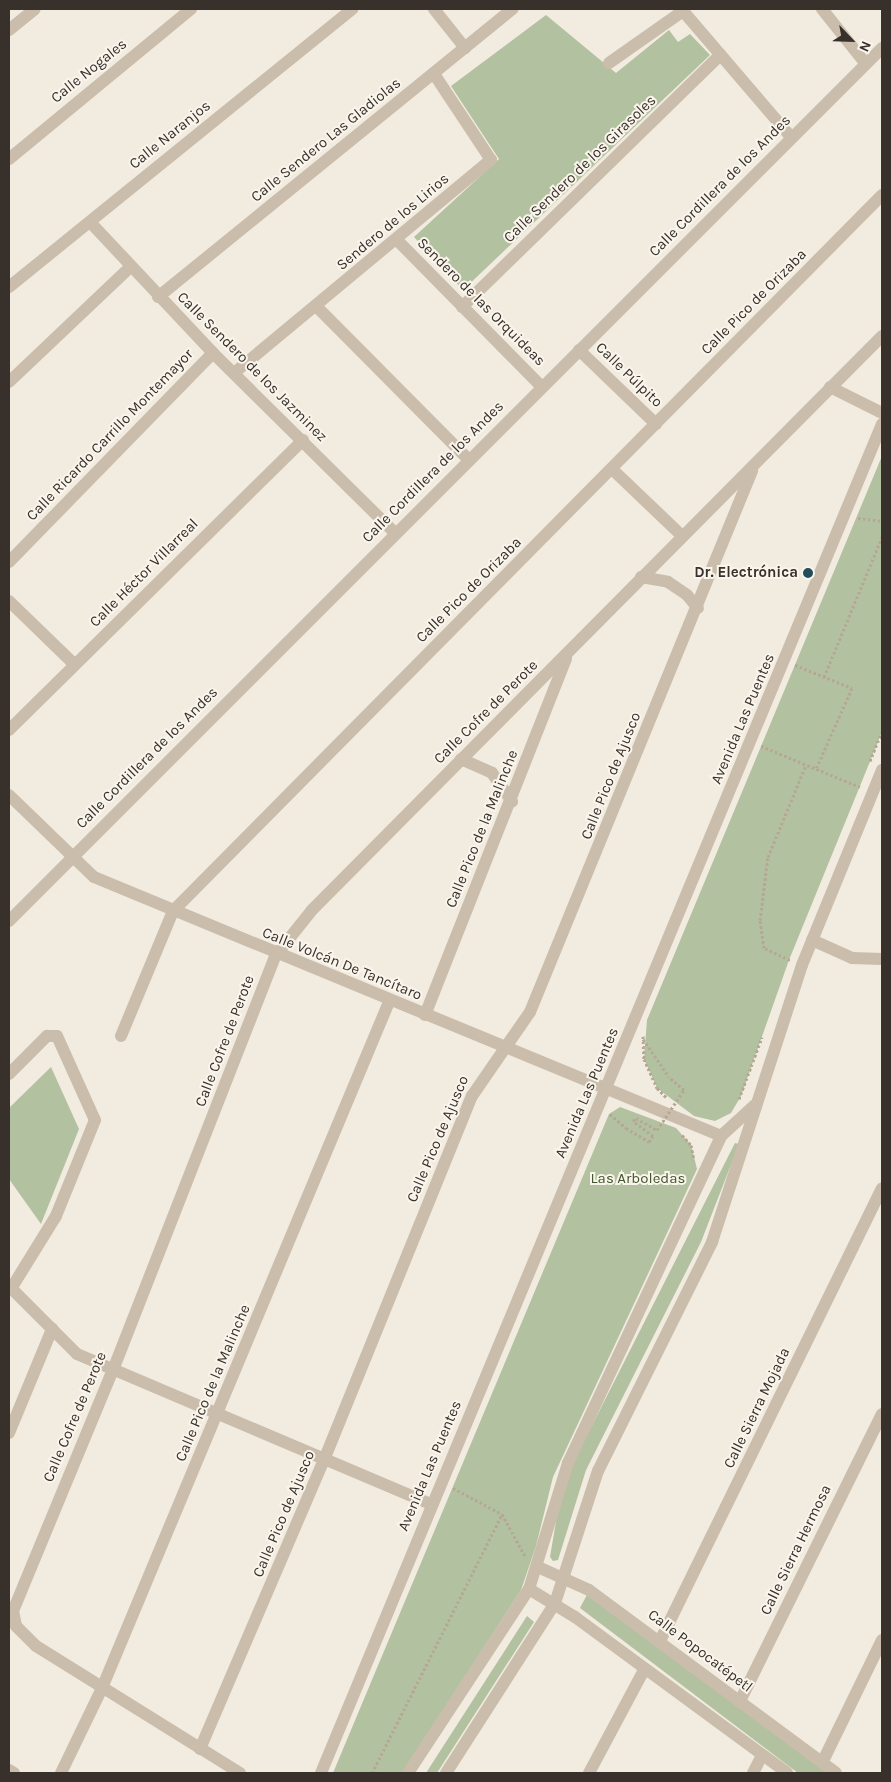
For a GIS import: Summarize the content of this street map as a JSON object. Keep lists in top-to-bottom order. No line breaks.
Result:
{"streets":{"street":["Calle Nogales","Calle Naranjos","Calle Sendero Las Gladiolas","Calle Sendero de los Girasoles","Calle Cordillera de los Andes","Sendero de los Lirios","Sendero de las Orquideas","Calle Pico de Orizaba","Calle Sendero de los Jazminez","Calle Púlpito","Calle Ricardo Carrillo Montemayor","Calle Héctor Villarreal","Calle Cofre de Perote","Avenida Las Puentes","Calle Pico de Ajusco","Calle Pico de la Malinche","Calle Volcán De Tancítaro","Calle Sierra Mojada","Calle Sierra Hermosa","Calle Popocatépetl"]},"crossings":[["Calle Naranjos","Calle Sendero de los Jazminez"],["Calle Sendero Las Gladiolas","Sendero de los Lirios"],["Calle Sendero Las Gladiolas","Calle Sendero de los Jazminez"],["Calle Sendero de los Girasoles","Sendero de las Orquideas"],["Calle Cordillera de los Andes","Sendero de las Orquideas"],["Calle Cordillera de los Andes","Calle Sendero de los Jazminez"],["Calle Cordillera de los Andes","Calle Púlpito"],["Calle Cordillera de los Andes","Calle Volcán De Tancítaro"],["Sendero de los Lirios","Sendero de las Orquideas"],["Sendero de los Lirios","Calle Sendero de los Jazminez"],["Calle Pico de Orizaba","Calle Púlpito"],["Calle Pico de Orizaba","Calle Volcán De Tancítaro"],["Calle Sendero de los Jazminez","Calle Ricardo Carrillo Montemayor"],["Calle Sendero de los Jazminez","Calle Héctor Villarreal"],["Calle Cofre de Perote","Calle Pico de Ajusco"],["Calle Cofre de Perote","Calle Pico de la Malinche"],["Calle Cofre de Perote","Calle Volcán De Tancítaro"],["Avenida Las Puentes","Calle Volcán De Tancítaro"],["Calle Pico de Ajusco","Calle Volcán De Tancítaro"],["Calle Pico de la Malinche","Calle Volcán De Tancítaro"],["Calle Sierra Mojada","Calle Popocatépetl"],["Calle Sierra Hermosa","Calle Popocatépetl"]],"parks":["Las Arboledas"],"places":["Dr. Electrónica"],"north":"bottom right"}
